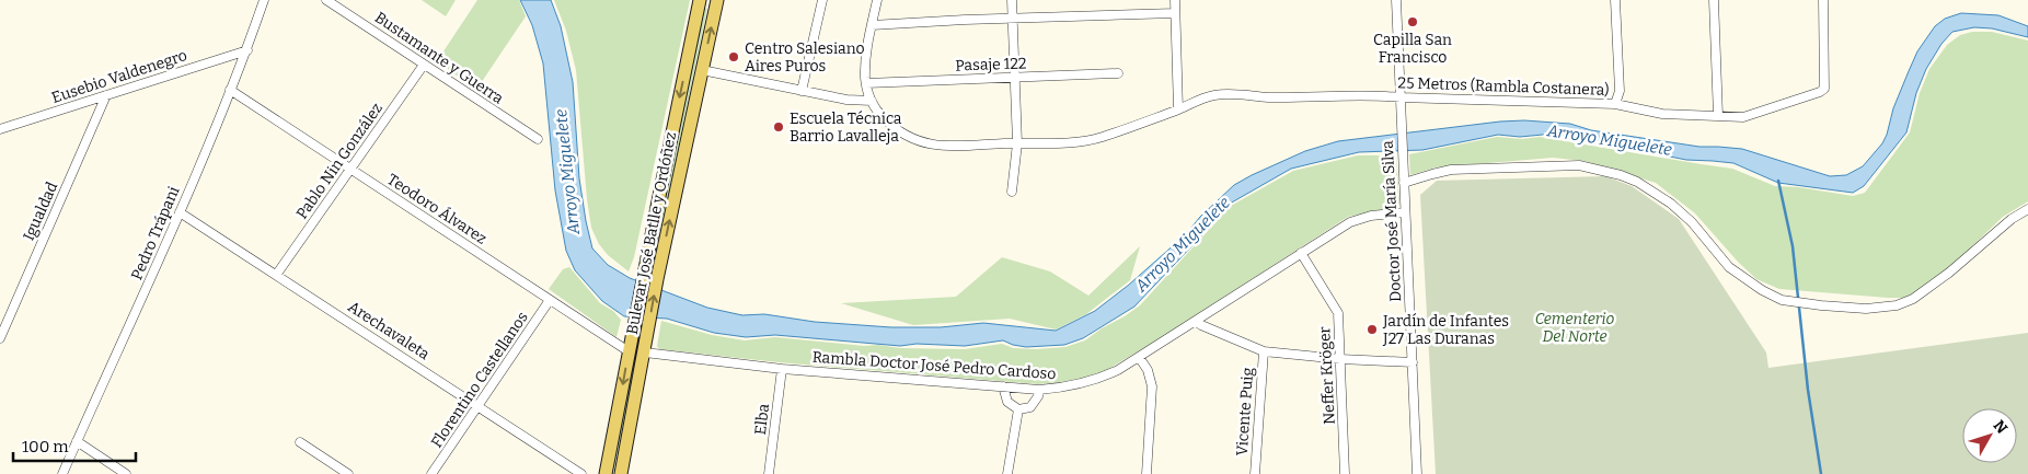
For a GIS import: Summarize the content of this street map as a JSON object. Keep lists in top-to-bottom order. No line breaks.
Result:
{"streets":{"main road":["Bulevar José Batlle y Ordóñez"],"street":["Bustamante y Guerra","Pasaje 122","Eusebio Valdenegro","25 Metros (Rambla Costanera)","Pablo Nin González","Teodoro Álvarez","Igualdad","Doctor José María Silva","Pedro Trápani","Arechavaleta","Rambla Doctor José Pedro Cardoso","Neffer Kröger","Florentino Castellanos","Vicente Puig","Elba"]},"crossings":[["Bustamante y Guerra","Pablo Nin González"],["Pasaje 122","25 Metros (Rambla Costanera)"],["Eusebio Valdenegro","Igualdad"],["Eusebio Valdenegro","Pedro Trápani"],["25 Metros (Rambla Costanera)","Doctor José María Silva"],["Pablo Nin González","Teodoro Álvarez"],["Pablo Nin González","Arechavaleta"],["Teodoro Álvarez","Pedro Trápani"],["Teodoro Álvarez","Bulevar José Batlle y Ordóñez"],["Teodoro Álvarez","Florentino Castellanos"],["Doctor José María Silva","Rambla Doctor José Pedro Cardoso"],["Pedro Trápani","Arechavaleta"],["Bulevar José Batlle y Ordóñez","Rambla Doctor José Pedro Cardoso"],["Arechavaleta","Florentino Castellanos"],["Rambla Doctor José Pedro Cardoso","Neffer Kröger"],["Rambla Doctor José Pedro Cardoso","Elba"]],"water":["Arroyo Miguelete"],"parks":["Cementerio Del Norte"],"places":["Capilla San Francisco","Centro Salesiano Aires Puros","Escuela Técnica Barrio Lavalleja","Jardín de Infantes J27 Las Duranas"],"scale_bar":"100 m","north":"top right"}
